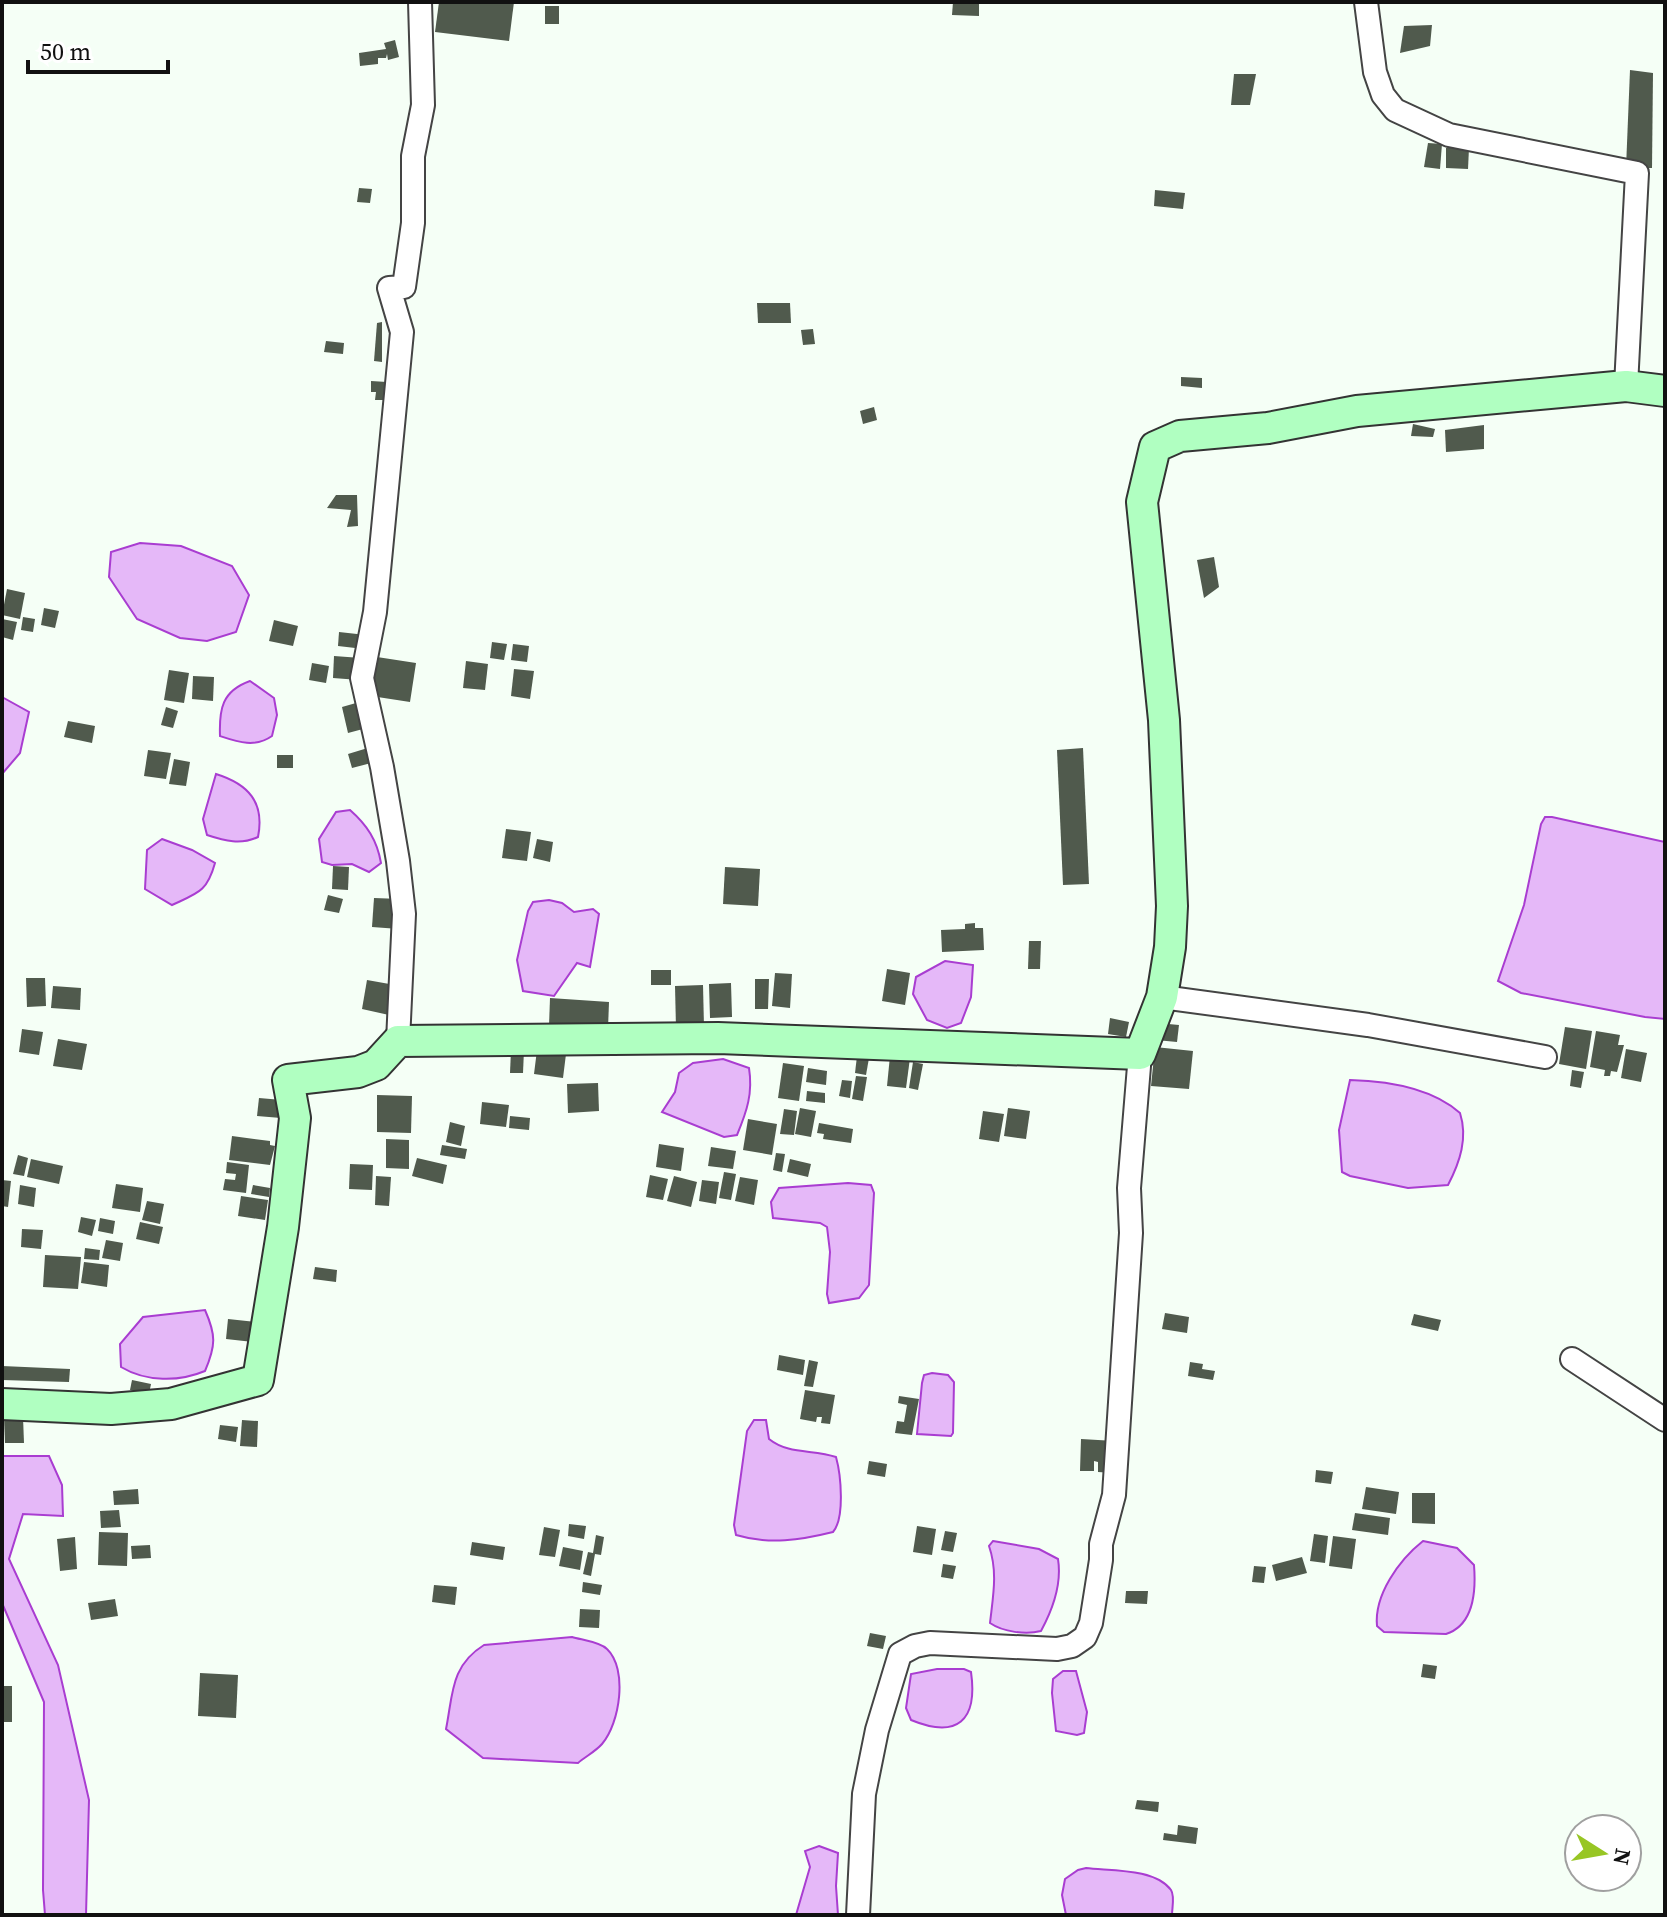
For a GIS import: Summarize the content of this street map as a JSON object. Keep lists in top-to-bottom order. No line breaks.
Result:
{"scale_bar":"50 m","north":"right"}
